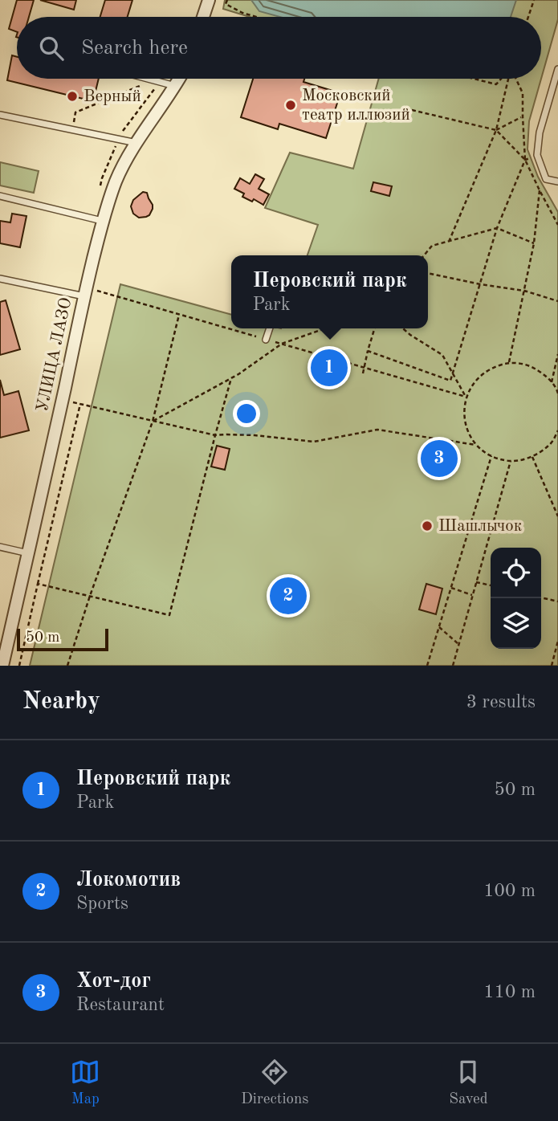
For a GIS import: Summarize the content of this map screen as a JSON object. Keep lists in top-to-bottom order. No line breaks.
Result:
{"streets":{"street":["УЛИЦА ЛАЗО"]},"places":["Верный","Московский театр иллюзий","Шашлычок"],"scale_bar":"50 m","page":{"search":"Search here","popup":["Перовский парк","Park"],"pins":["1","3","2"],"scale":"50 m","heading":["Nearby","3 results"],"list":[{"mark":"1","name":"Перовский парк","note":"Park","value":"50 m"},{"mark":"2","name":"Локомотив","note":"Sports","value":"100 m"},{"mark":"3","name":"Хот-дог","note":"Restaurant","value":"110 m"}],"nav":["Map","Directions","Saved"]}}
